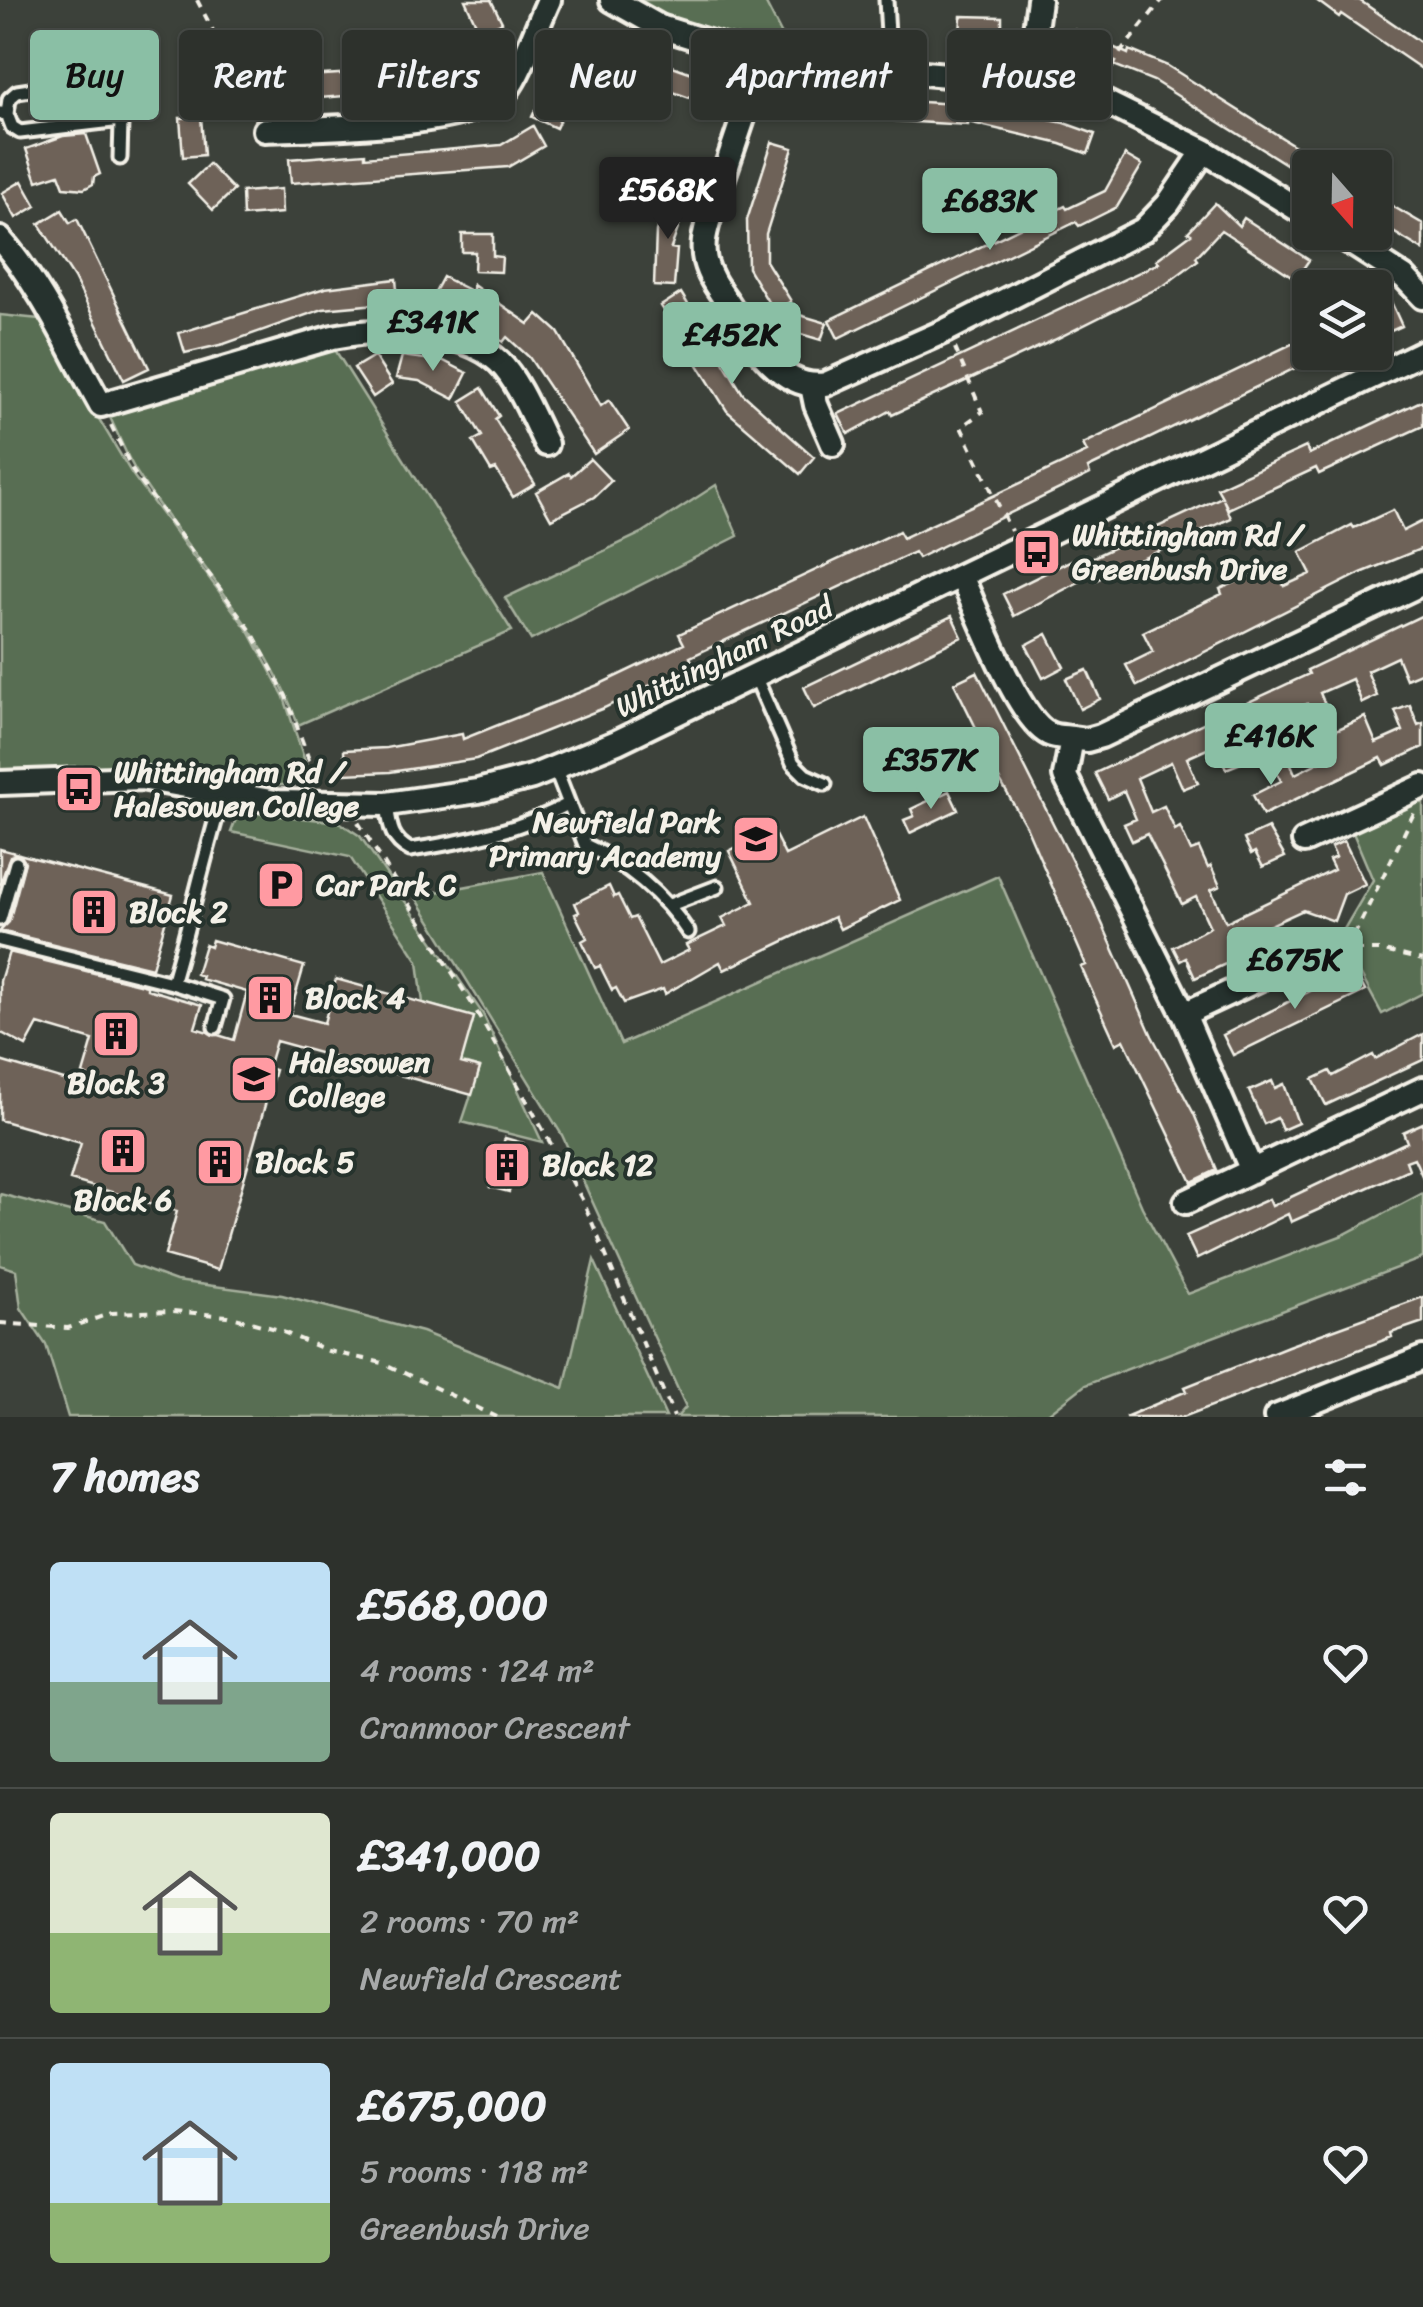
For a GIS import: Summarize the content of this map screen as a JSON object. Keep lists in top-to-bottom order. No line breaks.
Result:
{"streets":{"street":["Whittingham Road"]},"places":{"bus stop":["Whittingham Rd / Greenbush Drive","Whittingham Rd / Halesowen College"],"school or university":["Newfield Park Primary Academy","Halesowen College"],"parking":["Car Park C"],"building":["Block 2","Block 4","Block 3","Block 6","Block 5","Block 12"]},"north":"bottom","page":{"chip":["Buy","Rent","Filters","New","Apartment","House"],"price":["£568K","£683K","£341K","£452K","£416K","£357K","£675K"],"heading":"7 homes","list":[{"name":"£568,000","note":"4 rooms · 124 m² · Cranmoor Crescent"},{"name":"£341,000","note":"2 rooms · 70 m² · Newfield Crescent"},{"name":"£675,000","note":"5 rooms · 118 m² · Greenbush Drive"}]}}
